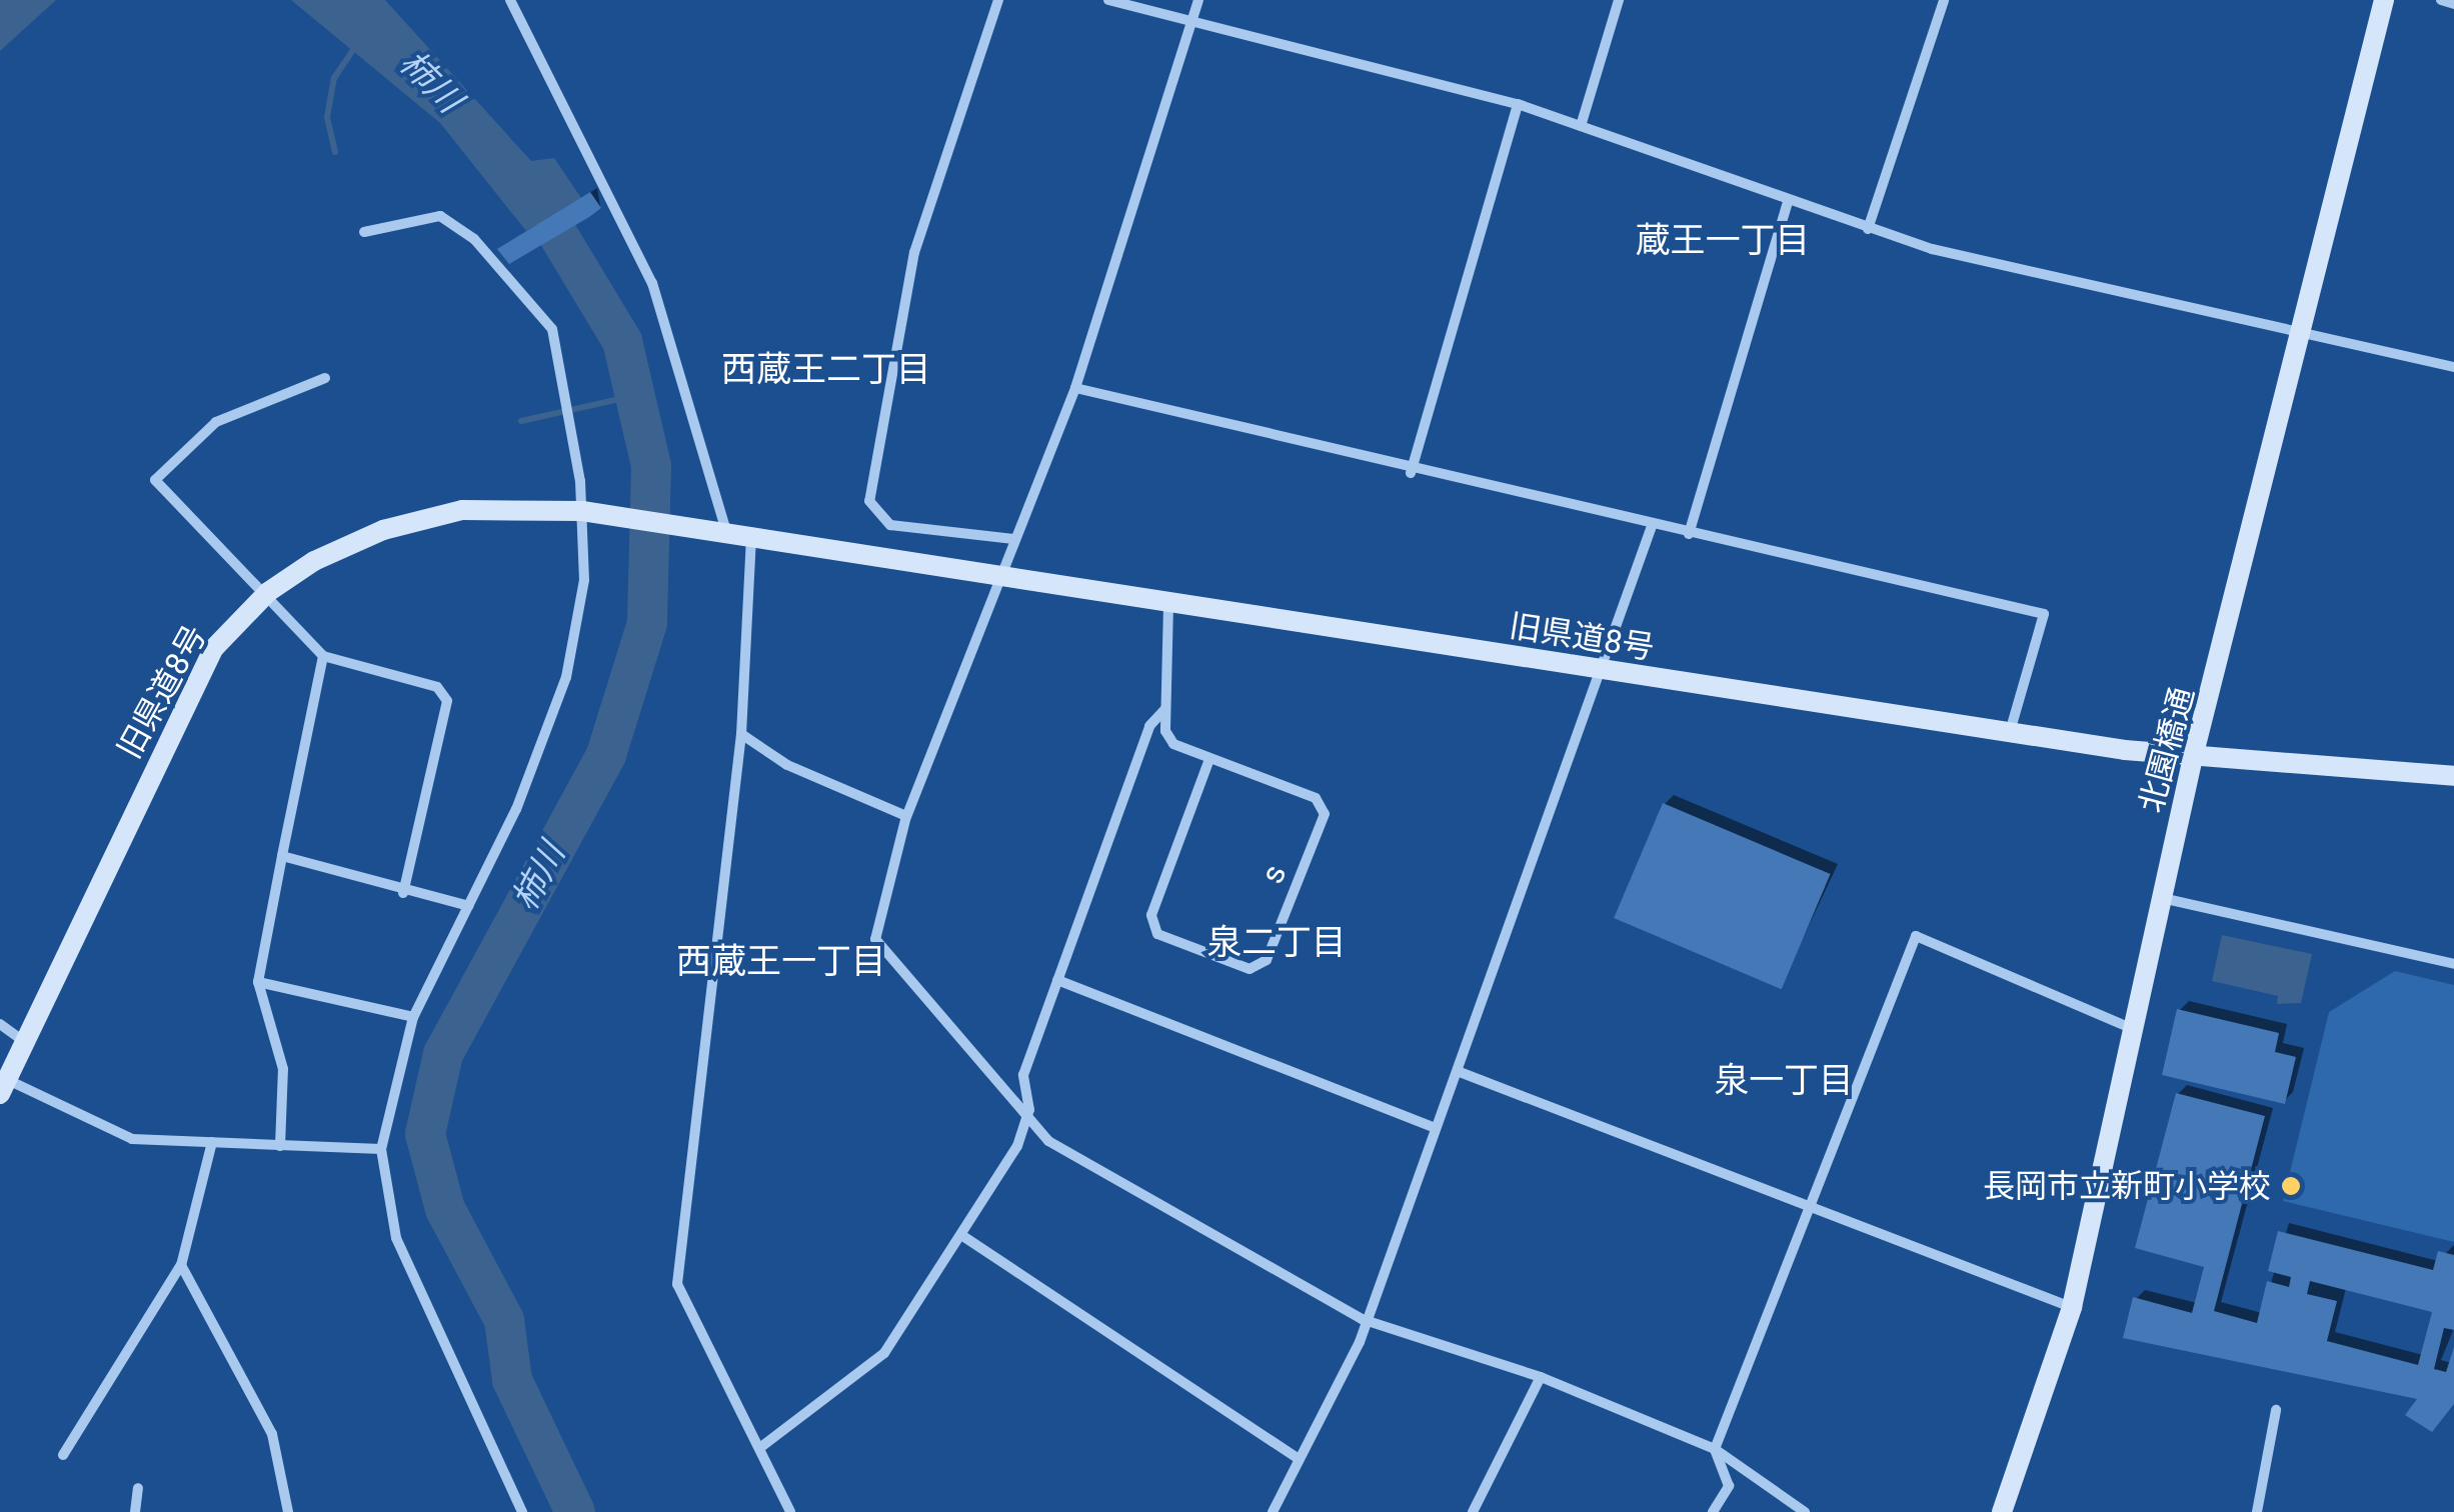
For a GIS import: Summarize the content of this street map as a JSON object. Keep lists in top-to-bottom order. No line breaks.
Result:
{"streets":{"street":["旧県道8号","北園橋通","s"]},"crossings":[["旧県道8号","北園橋通"],["旧県道8号","s"]],"districts":["蔵王一丁目","西蔵王二丁目","泉二丁目","西蔵王一丁目","泉一丁目"],"water":["柿川"],"places":["長岡市立新町小学校"]}
